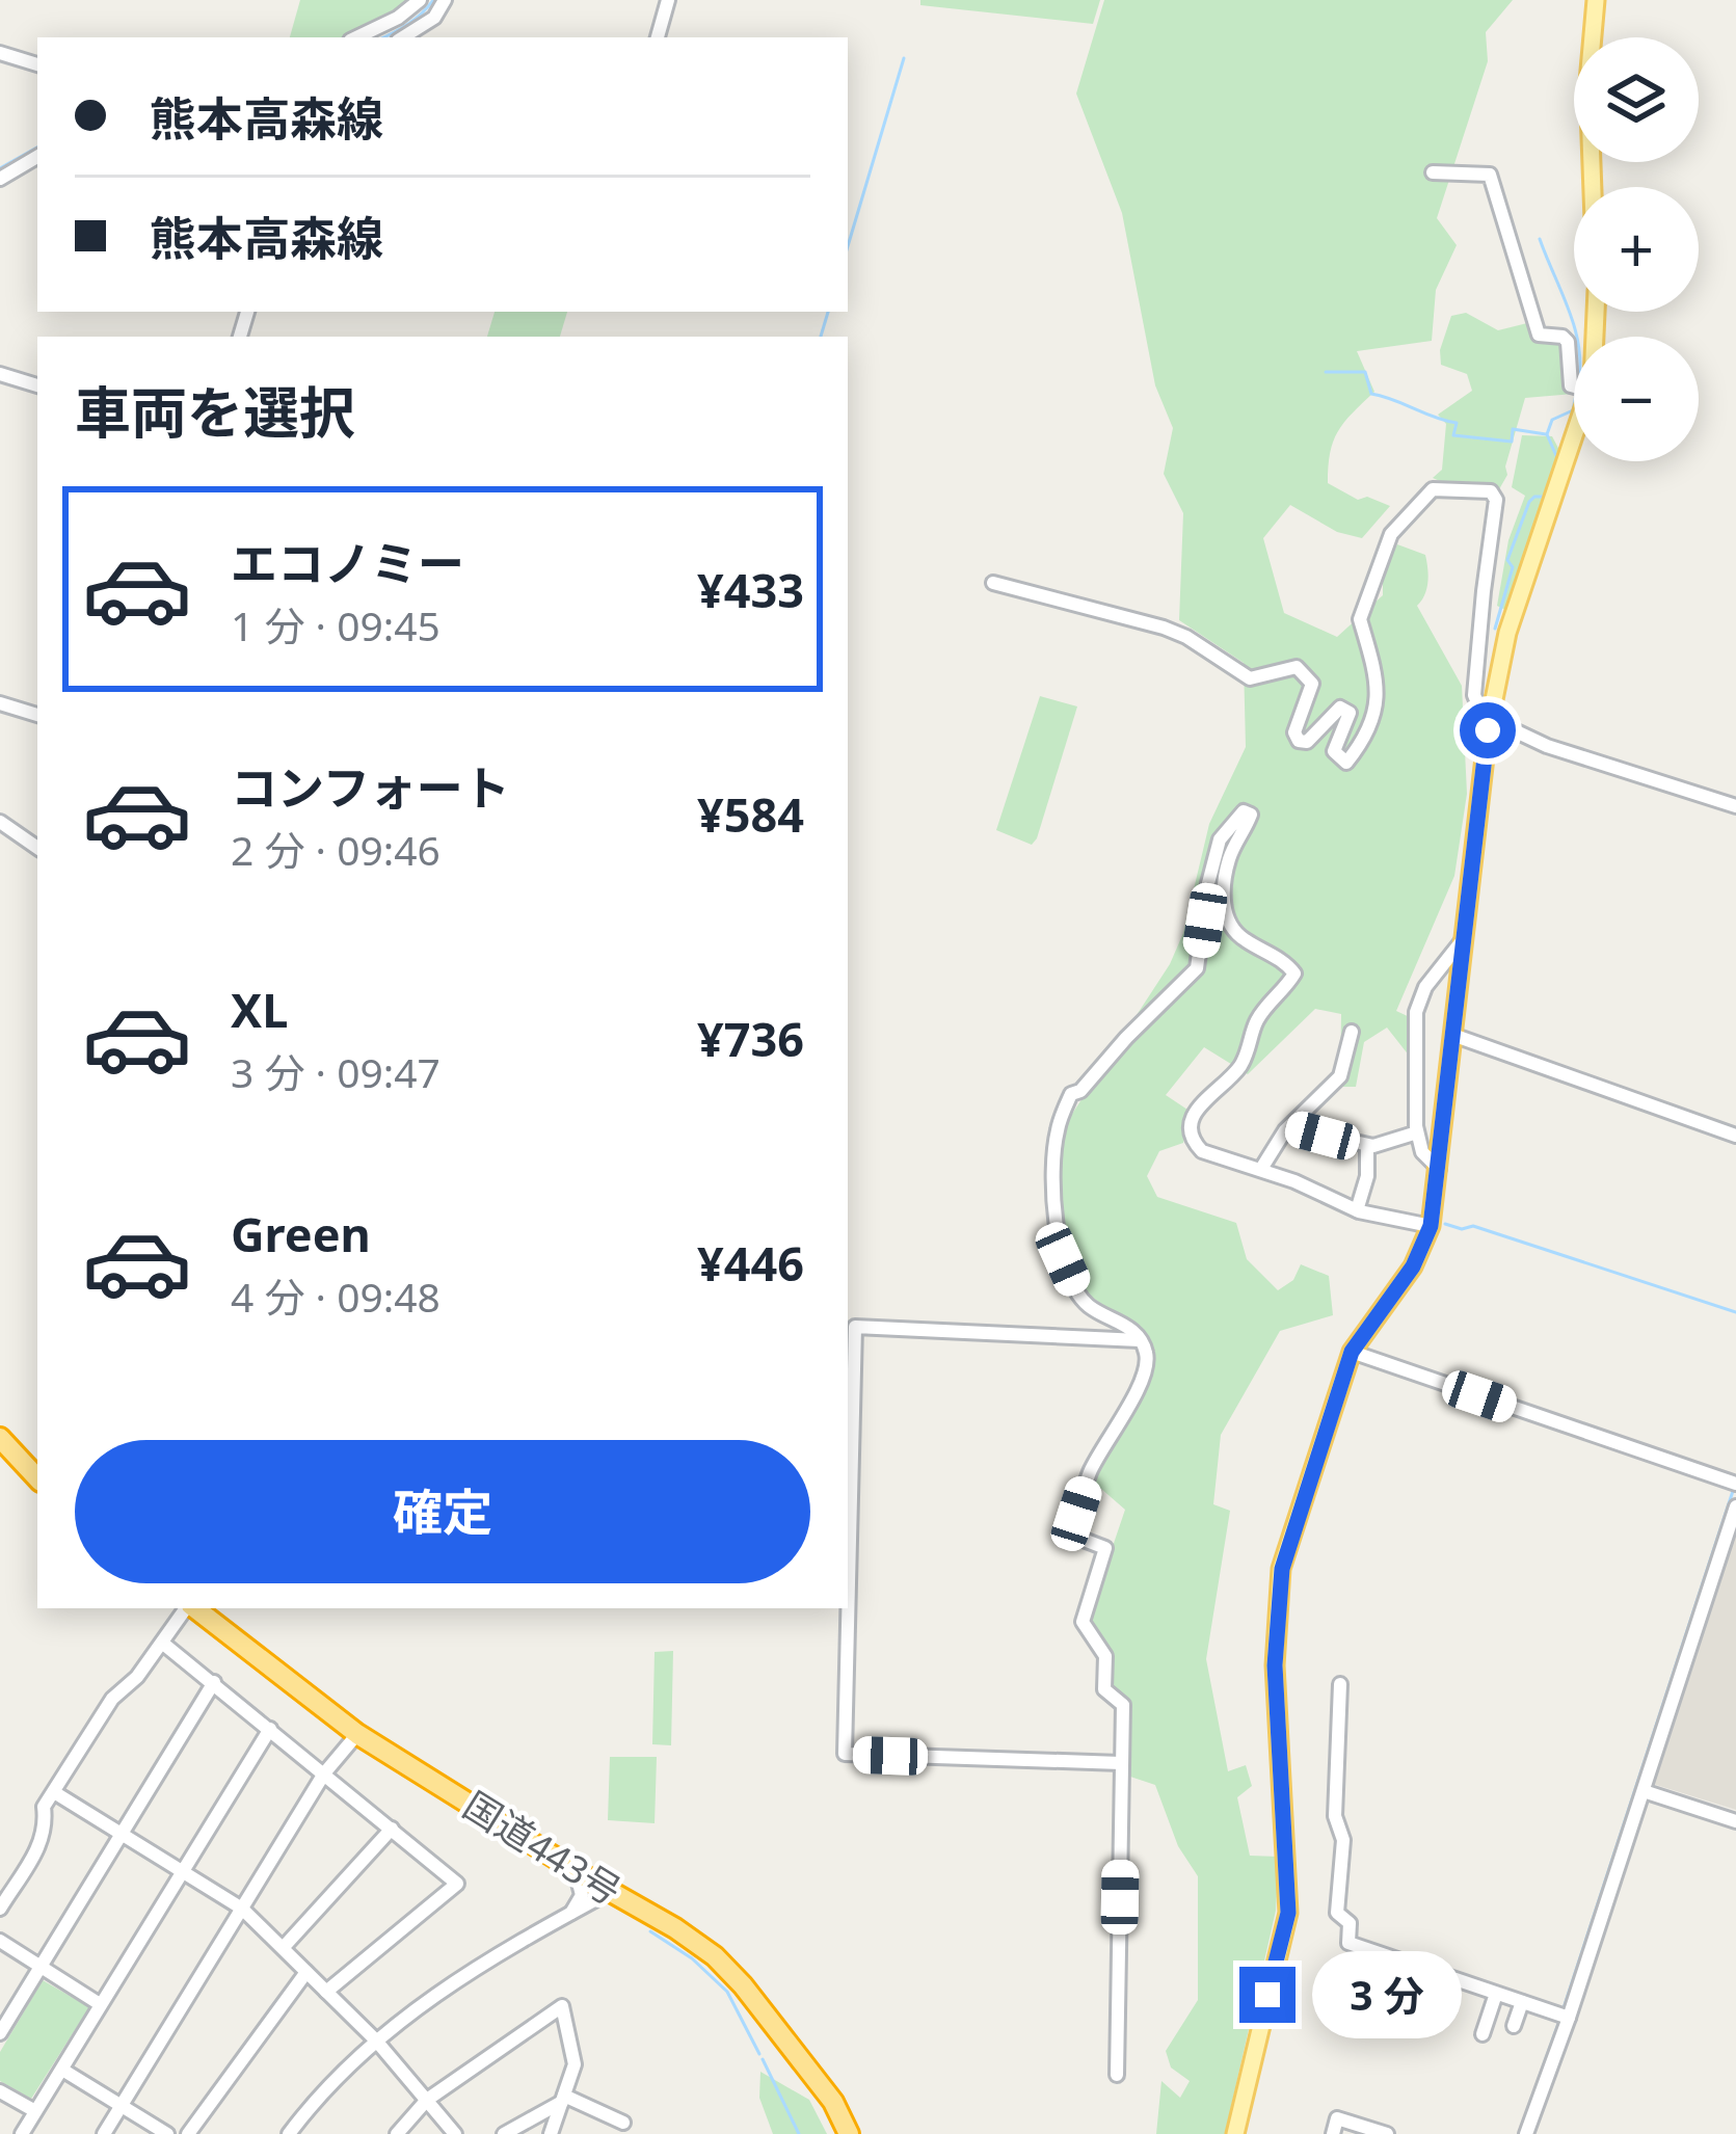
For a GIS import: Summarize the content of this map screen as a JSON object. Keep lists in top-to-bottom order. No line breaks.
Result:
{"streets":{"highway":["国道443号"]},"page":{"map_buttons":["+","−"],"banner":["熊本高森線","熊本高森線"],"heading":"車両を選択","list":[{"name":"エコノミー","note":"1 分 · 09:45","value":"¥433"},{"name":"コンフォート","note":"2 分 · 09:46","value":"¥584"},{"name":"XL","note":"3 分 · 09:47","value":"¥736"},{"name":"Green","note":"4 分 · 09:48","value":"¥446"}],"buttons":"確定","bubble":"3 分"}}
